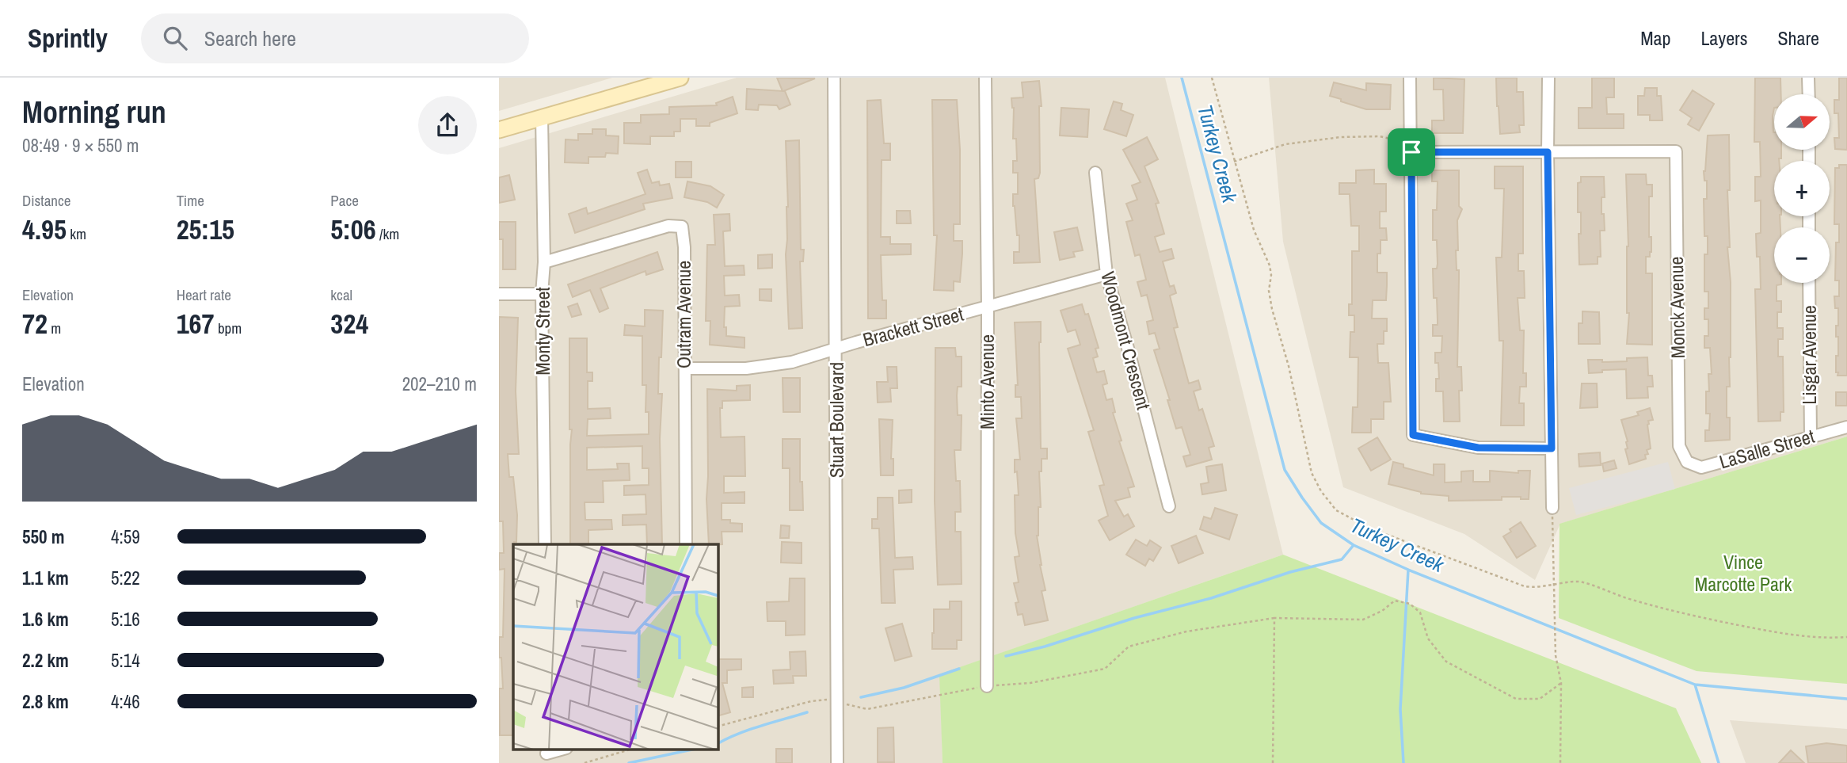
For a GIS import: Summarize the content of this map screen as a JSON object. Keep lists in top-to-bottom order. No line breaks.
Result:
{"streets":{"street":["Monck Avenue","Outram Avenue","Brackett Street","Monty Street","Woodmont Crescent","Lisgar Avenue","Minto Avenue","Stuart Boulevard","LaSalle Street"]},"crossings":[["Monck Avenue","LaSalle Street"],["Outram Avenue","Brackett Street"],["Outram Avenue","Monty Street"],["Brackett Street","Woodmont Crescent"],["Brackett Street","Minto Avenue"],["Brackett Street","Stuart Boulevard"],["Lisgar Avenue","LaSalle Street"]],"water":["Turkey Creek"],"parks":["Vince Marcotte Park"],"north":"right","page":{"header":"Sprintly","search":"Search here","nav":["Map","Layers","Share"],"heading":["Morning run","08:49 · 9 × 550 m"],"map_buttons":["+","−"],"stats":[["Distance","4.95 km"],["Time","25:15"],["Pace","5:06 /km"],["Elevation","72 m"],["Heart rate","167 bpm"],["kcal","324"]],"chart":["Elevation","202–210 m"],"list":[{"name":"550 m","note":"4:59"},{"name":"1.1 km","note":"5:22"},{"name":"1.6 km","note":"5:16"},{"name":"2.2 km","note":"5:14"},{"name":"2.8 km","note":"4:46"}]}}
